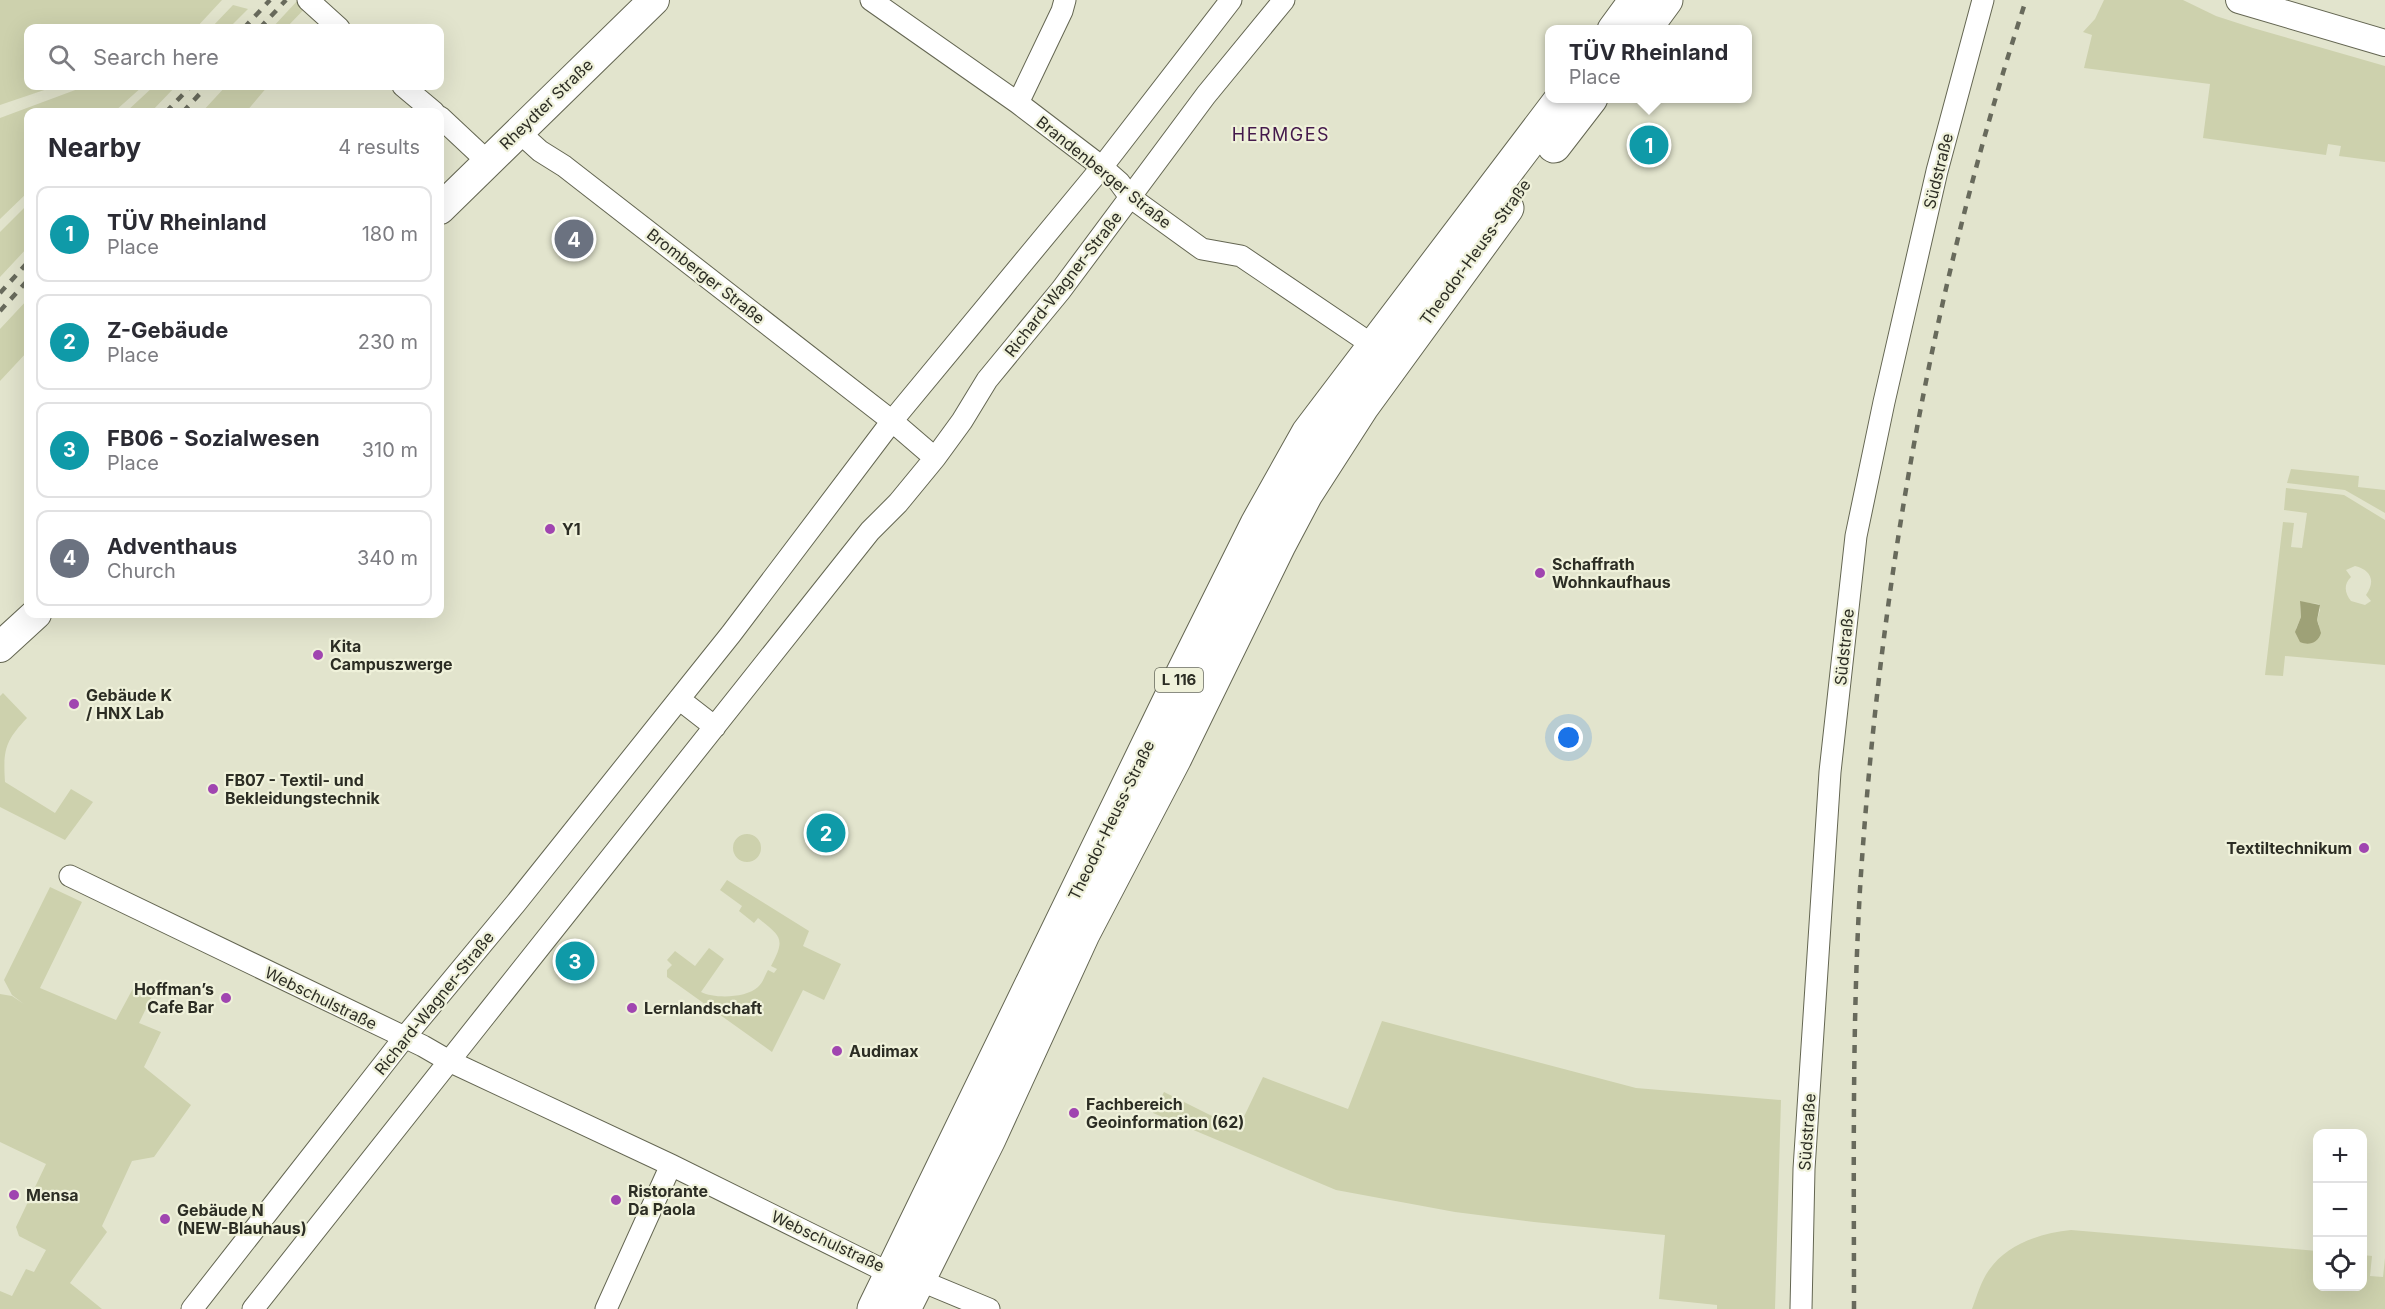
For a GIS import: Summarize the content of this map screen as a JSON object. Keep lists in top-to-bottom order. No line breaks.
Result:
{"streets":{"main road":["Rheydter Straße","Theodor-Heuss-Straße","L 116"],"street":["Südstraße","Brandenberger Straße","Bromberger Straße","Richard-Wagner-Straße","Webschulstraße"]},"crossings":[["Rheydter Straße","Bromberger Straße"],["Brandenberger Straße","Theodor-Heuss-Straße"],["Brandenberger Straße","Richard-Wagner-Straße"],["Theodor-Heuss-Straße","Webschulstraße"],["Bromberger Straße","Richard-Wagner-Straße"],["Richard-Wagner-Straße","Webschulstraße"]],"districts":["HERMGES"],"places":["Y1","Schaffrath Wohnkaufhaus","Kita Campuszwerge","Gebäude K / HNX Lab","FB07 - Textil- und Bekleidungstechnik","Textiltechnikum","Hoffman’s Cafe Bar","Lernlandschaft","Audimax","Fachbereich Geoinformation (62)","Mensa","Ristorante Da Paola","Gebäude N (NEW-Blauhaus)"],"page":{"search":"Search here","popup":["TÜV Rheinland","Place"],"heading":["Nearby","4 results"],"pins":["1","4","2","3"],"list":[{"mark":"1","name":"TÜV Rheinland","note":"Place","value":"180 m"},{"mark":"2","name":"Z-Gebäude","note":"Place","value":"230 m"},{"mark":"3","name":"FB06 - Sozialwesen","note":"Place","value":"310 m"},{"mark":"4","name":"Adventhaus","note":"Church","value":"340 m"}],"map_buttons":["+","−"]}}
